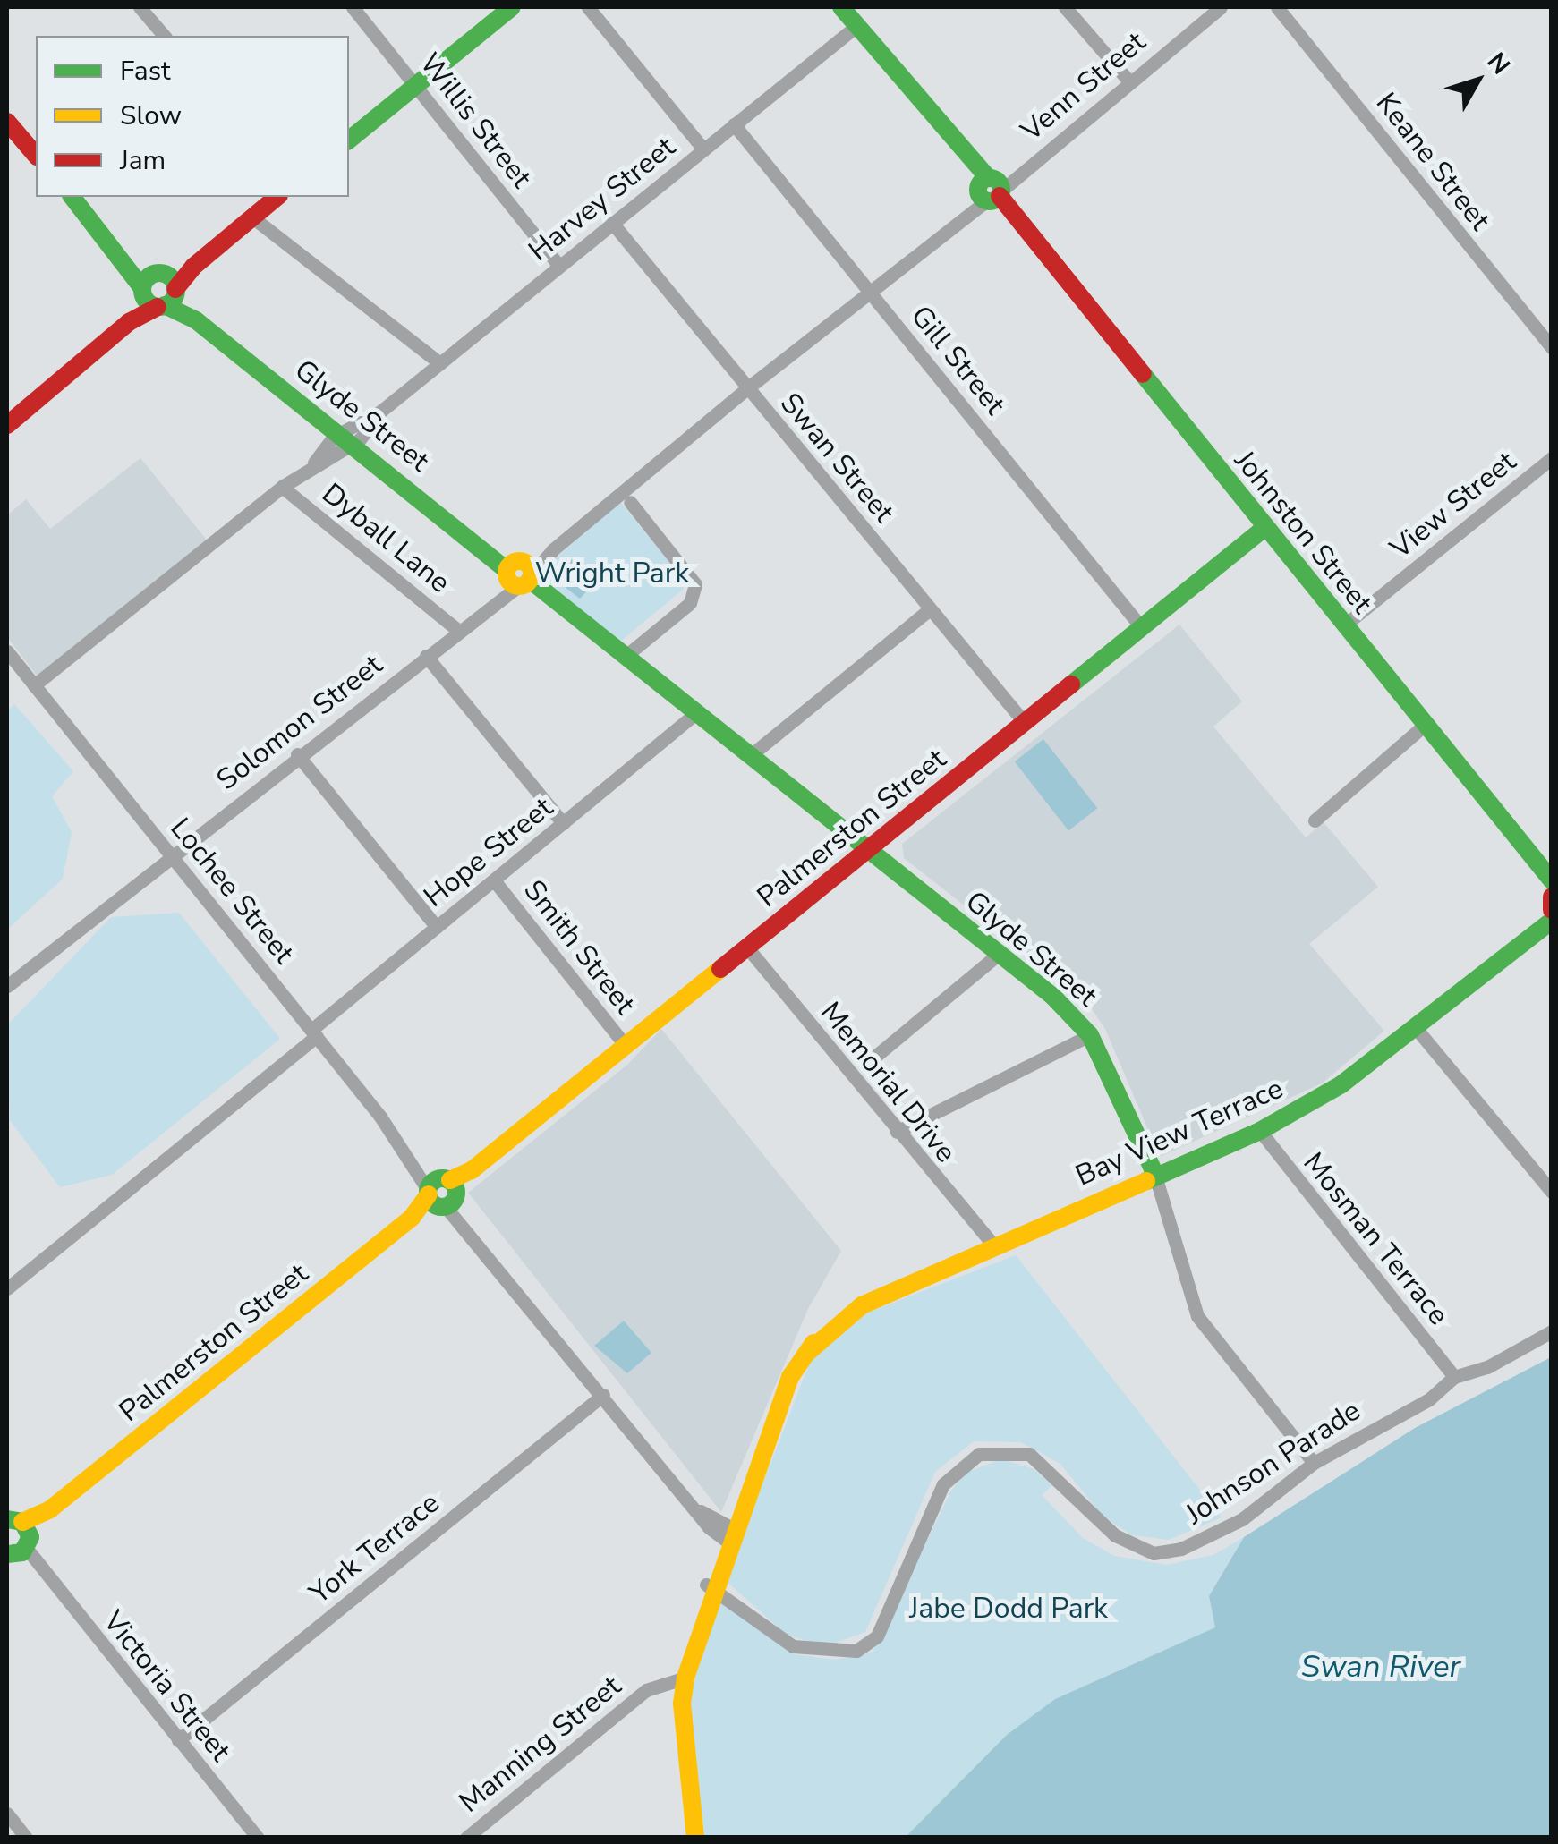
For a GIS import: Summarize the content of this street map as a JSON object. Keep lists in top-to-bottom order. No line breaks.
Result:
{"streets":{"street":["Venn Street","Willis Street","Keane Street","Harvey Street","Gill Street","Glyde Street","Swan Street","View Street","Johnston Street","Dyball Lane","Solomon Street","Palmerston Street","Hope Street","Lochee Street","Smith Street","Memorial Drive","Bay View Terrace","Mosman Terrace","Johnson Parade","York Terrace","Victoria Street","Manning Street"]},"crossings":[["Venn Street","Johnston Street"],["Venn Street","Solomon Street"],["Willis Street","Harvey Street"],["Harvey Street","Gill Street"],["Harvey Street","Glyde Street"],["Harvey Street","Swan Street"],["Harvey Street","Johnston Street"],["Harvey Street","Dyball Lane"],["Harvey Street","Lochee Street"],["Gill Street","Solomon Street"],["Gill Street","Palmerston Street"],["Glyde Street","Solomon Street"],["Glyde Street","Palmerston Street"],["Glyde Street","Hope Street"],["Glyde Street","Bay View Terrace"],["Glyde Street","Johnson Parade"],["Swan Street","Solomon Street"],["Swan Street","Palmerston Street"],["View Street","Johnston Street"],["Johnston Street","Solomon Street"],["Johnston Street","Palmerston Street"],["Johnston Street","Bay View Terrace"],["Dyball Lane","Solomon Street"],["Solomon Street","Lochee Street"],["Palmerston Street","Lochee Street"],["Palmerston Street","Smith Street"],["Palmerston Street","Memorial Drive"],["Palmerston Street","Victoria Street"],["Hope Street","Lochee Street"],["Hope Street","Smith Street"],["Lochee Street","Bay View Terrace"],["Lochee Street","York Terrace"],["Memorial Drive","Bay View Terrace"],["Bay View Terrace","Mosman Terrace"],["Bay View Terrace","Johnson Parade"],["Bay View Terrace","Manning Street"],["Mosman Terrace","Johnson Parade"],["York Terrace","Victoria Street"]],"water":["Swan River"],"parks":["Wright Park","Jabe Dodd Park"],"legend":["Fast","Slow","Jam"],"north":"top right"}
